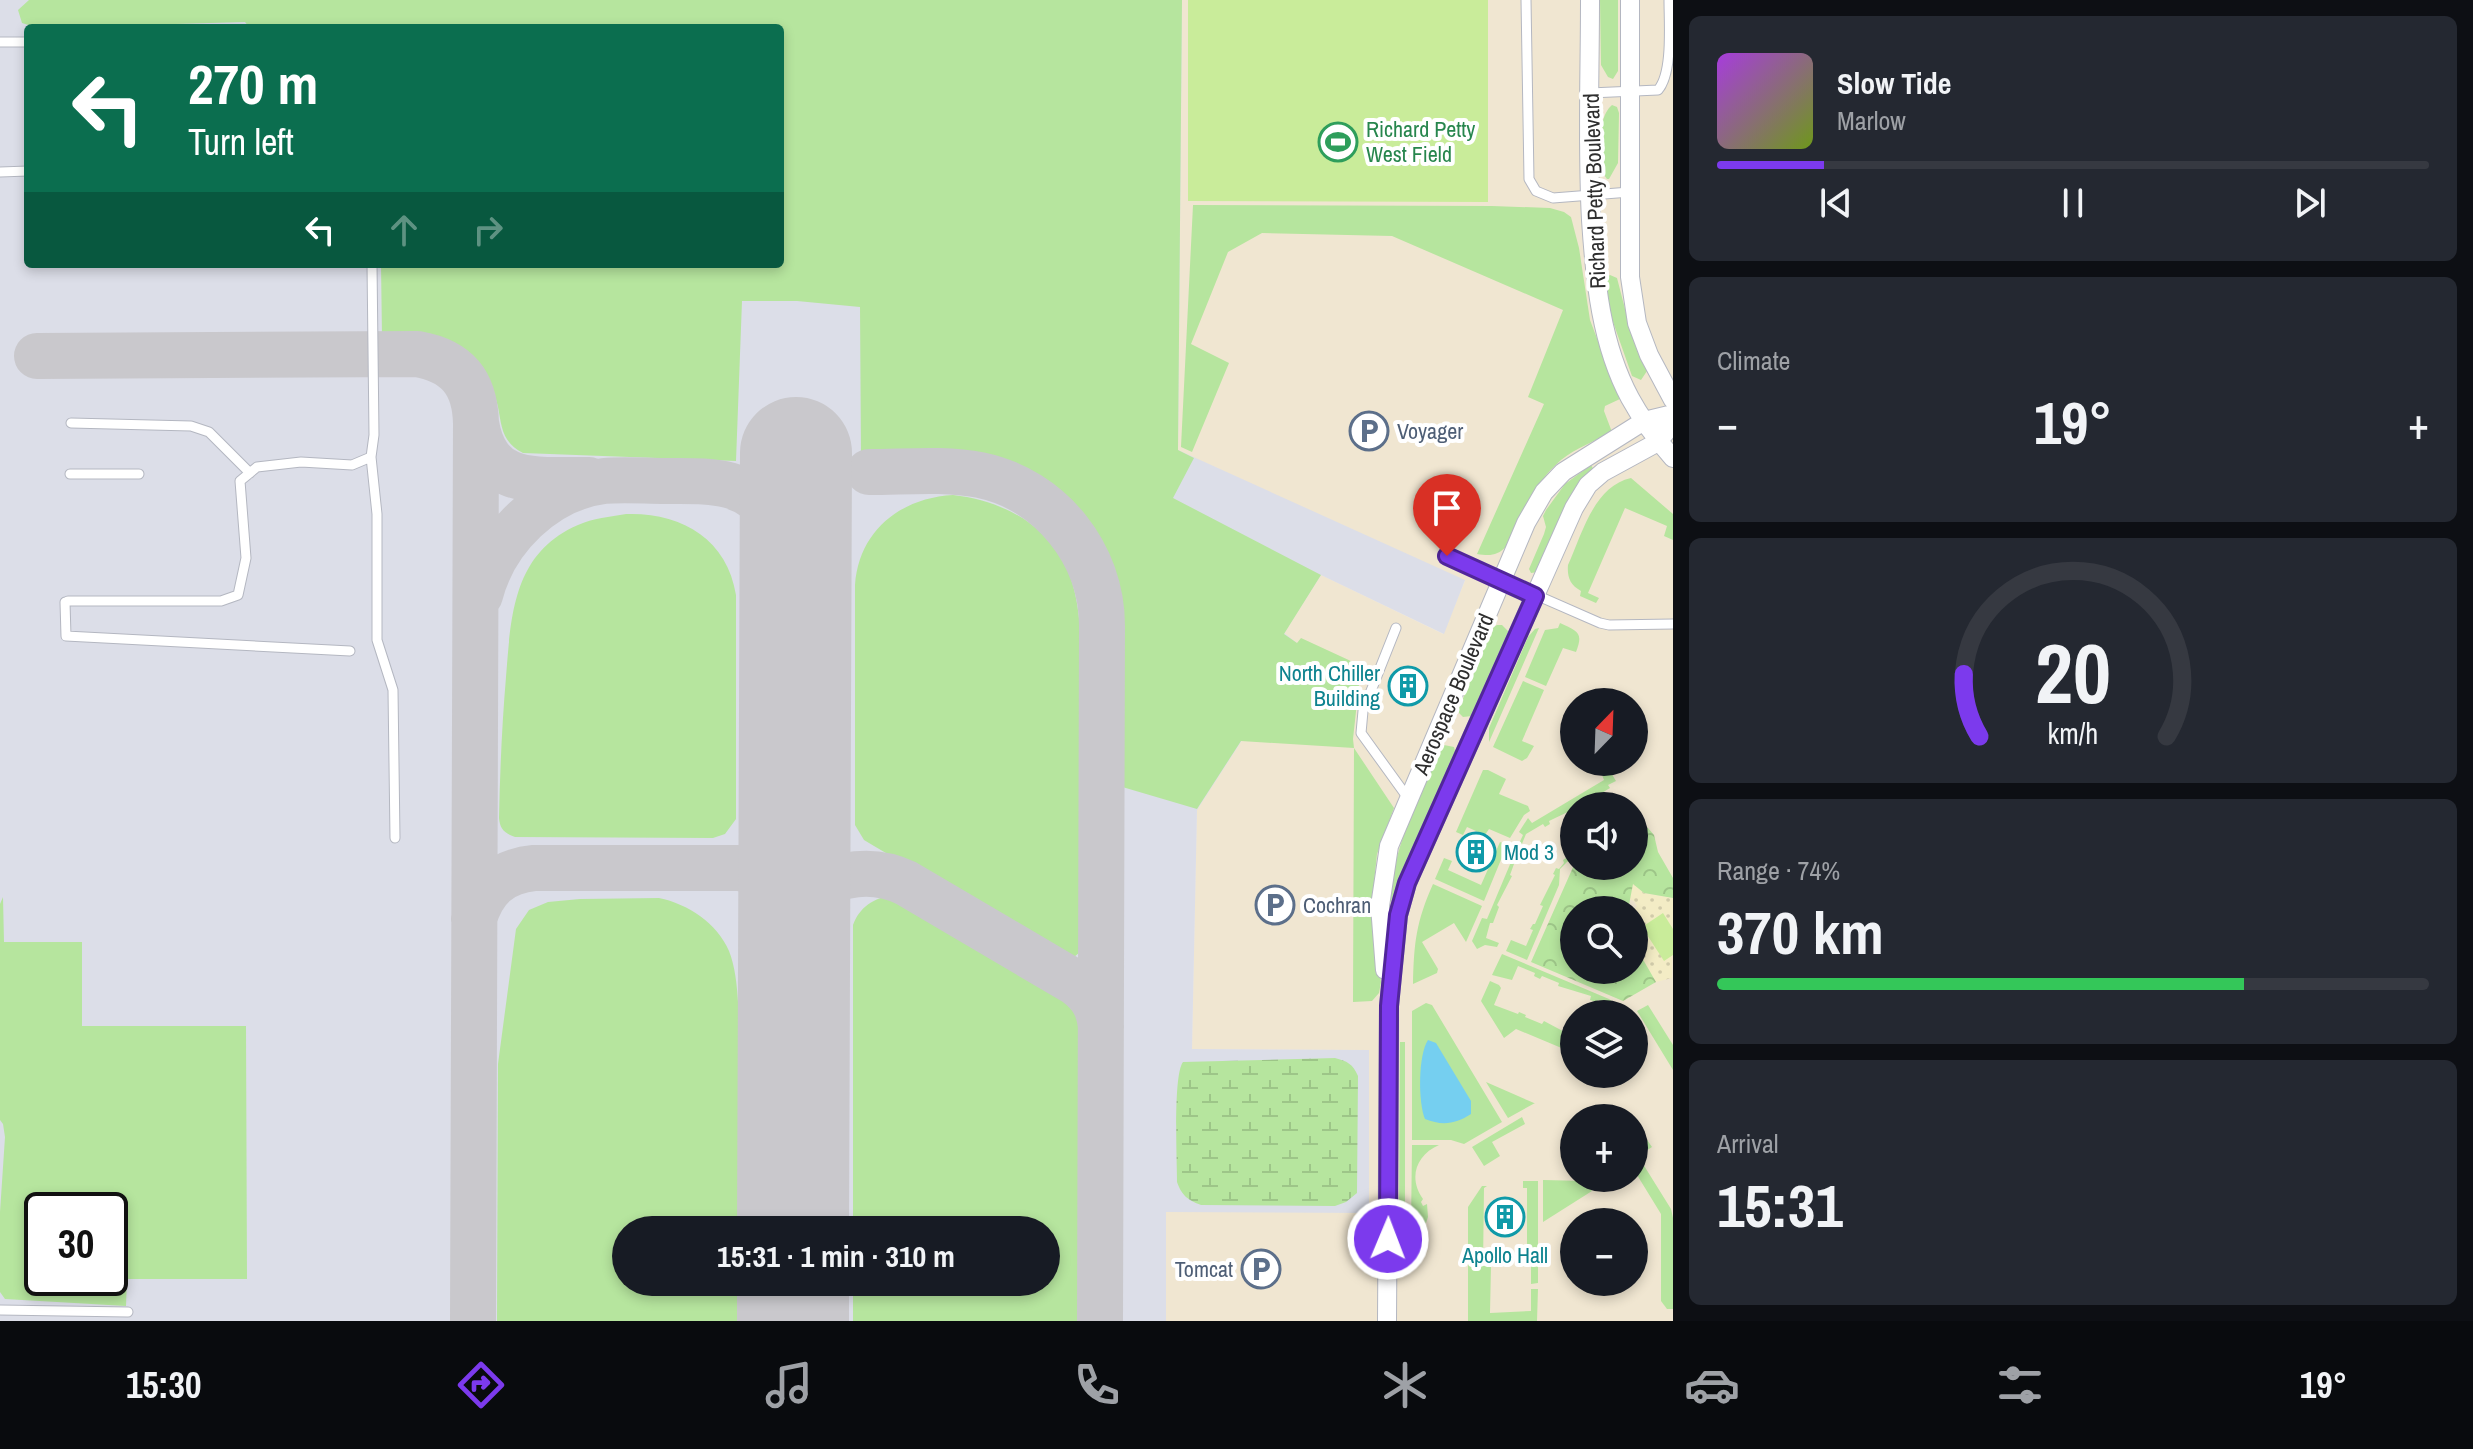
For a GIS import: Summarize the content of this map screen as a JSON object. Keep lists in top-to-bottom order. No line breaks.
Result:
{"streets":{"street":["Richard Petty Boulevard","Aerospace Boulevard"]},"crossings":[["Richard Petty Boulevard","Aerospace Boulevard"]],"places":{"sports":["Richard Petty West Field"],"parking":["Voyager","Cochran","Tomcat"],"building":["North Chiller Building","Mod 3","Apollo Hall"]},"north":"top right","page":{"turn":["270 m","Turn left"],"song":["Slow Tide","Marlow"],"tile":["Climate",["Range · 74%","370 km"],["Arrival","15:31"]],"heat":["−","19°","+"],"map_buttons":["+","−"],"limit":"30","trip":"15:31 · 1 min · 310 m","tabs":["15:30","19°"],"gauge":["20","km/h"]}}
